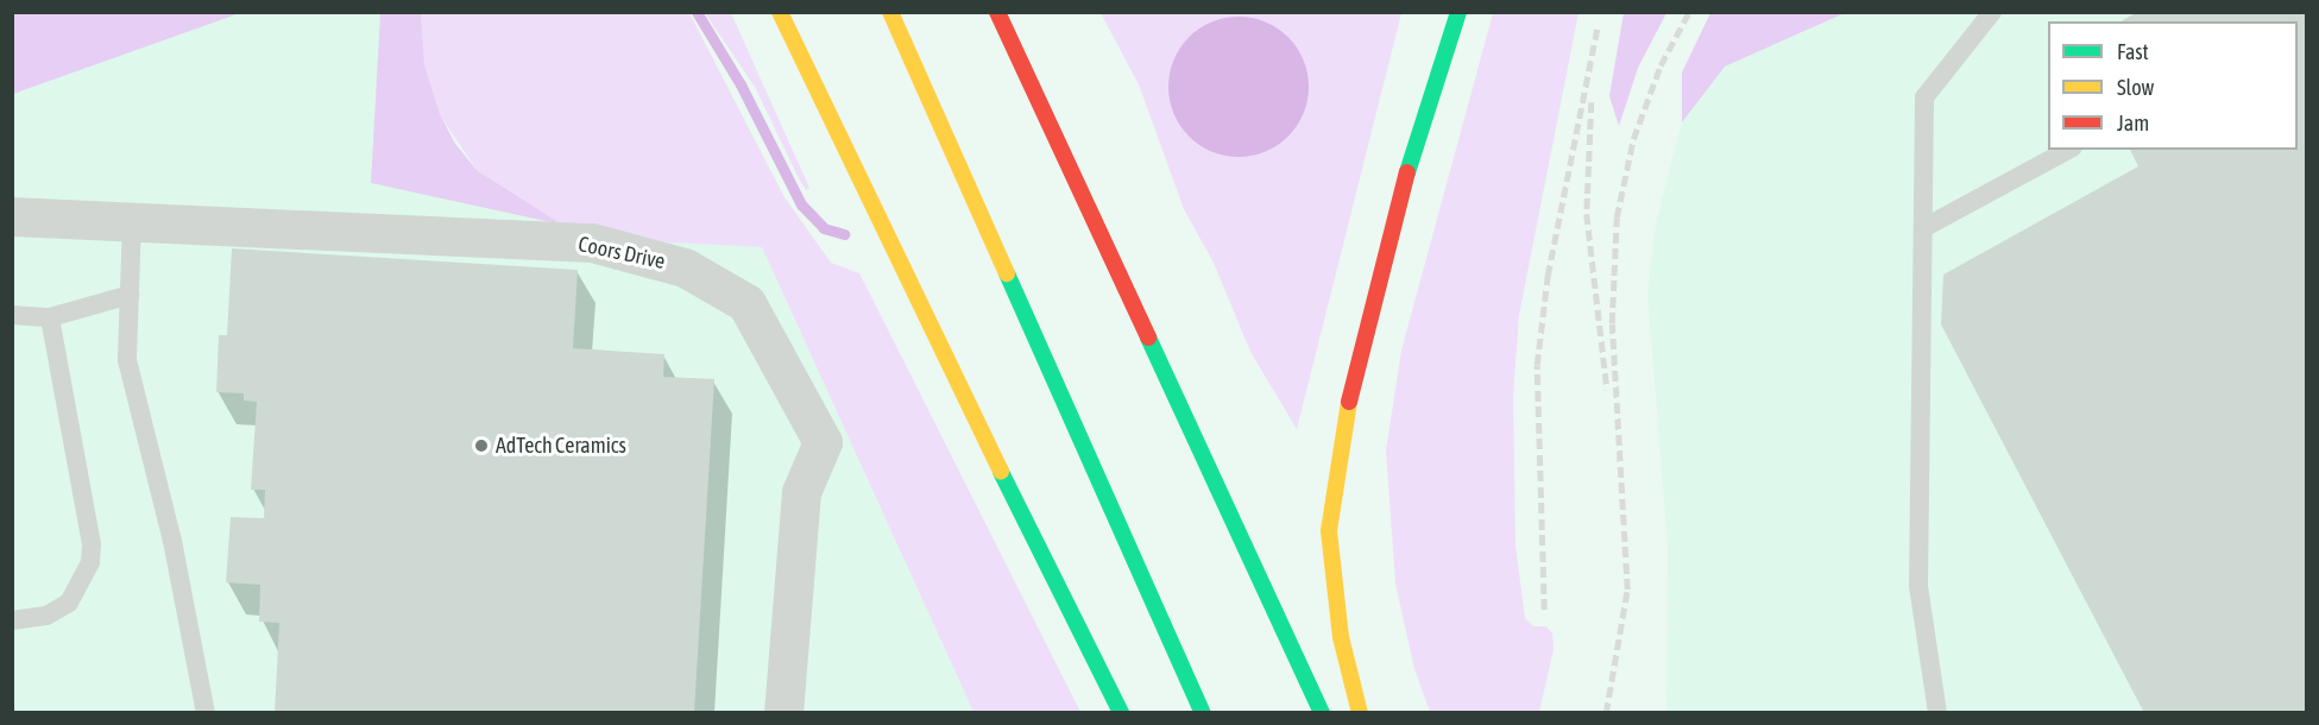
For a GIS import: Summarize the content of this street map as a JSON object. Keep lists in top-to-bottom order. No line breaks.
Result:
{"streets":{"street":["Coors Drive"]},"places":["AdTech Ceramics"],"legend":["Fast","Slow","Jam"]}
